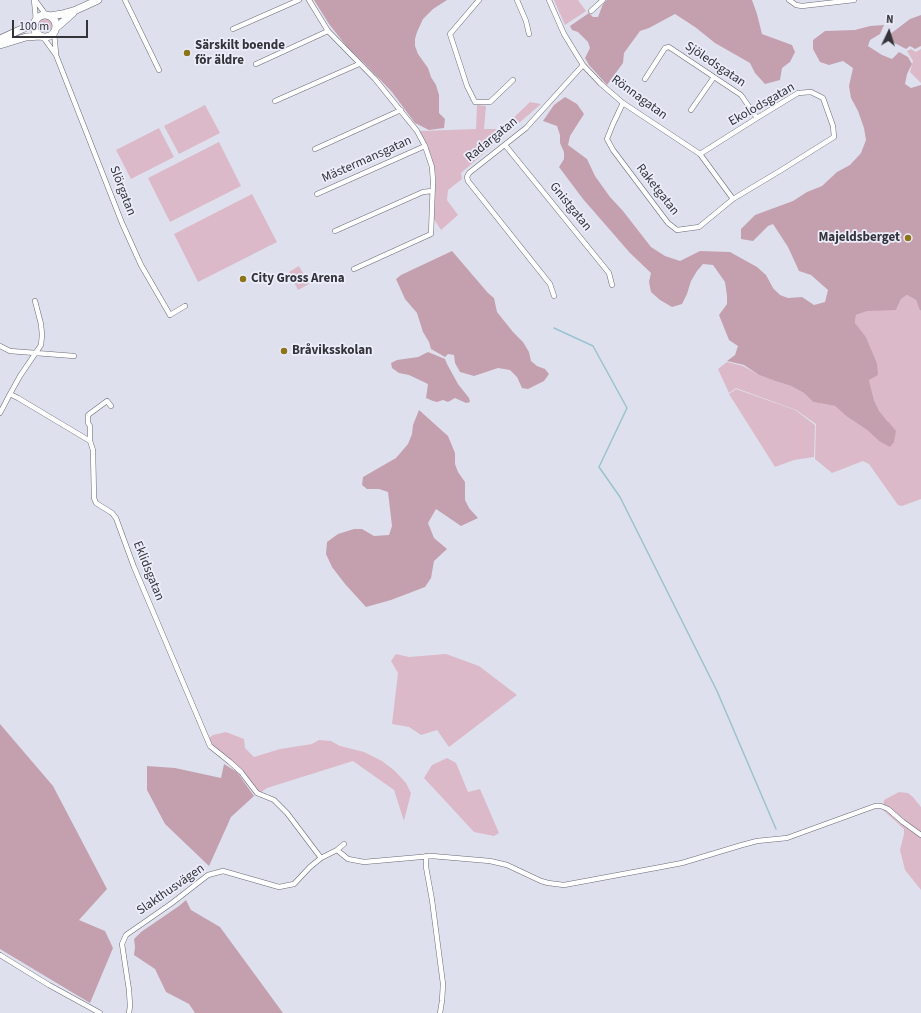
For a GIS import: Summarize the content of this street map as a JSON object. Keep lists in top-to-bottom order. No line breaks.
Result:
{"streets":{"street":["Sjöledsgatan","Rönnagatan","Ekolodsgatan","Radargatan","Mästermansgatan","Raketgatan","Slörgatan","Gnistgatan","Eklidsgatan","Slakthusvägen"]},"crossings":[["Sjöledsgatan","Ekolodsgatan"],["Rönnagatan","Ekolodsgatan"],["Rönnagatan","Radargatan"],["Rönnagatan","Raketgatan"],["Ekolodsgatan","Raketgatan"],["Radargatan","Gnistgatan"],["Eklidsgatan","Slakthusvägen"]],"places":["Särskilt boende för äldre","Majeldsberget","City Gross Arena","Bråviksskolan"],"scale_bar":"100 m","north":"top"}
